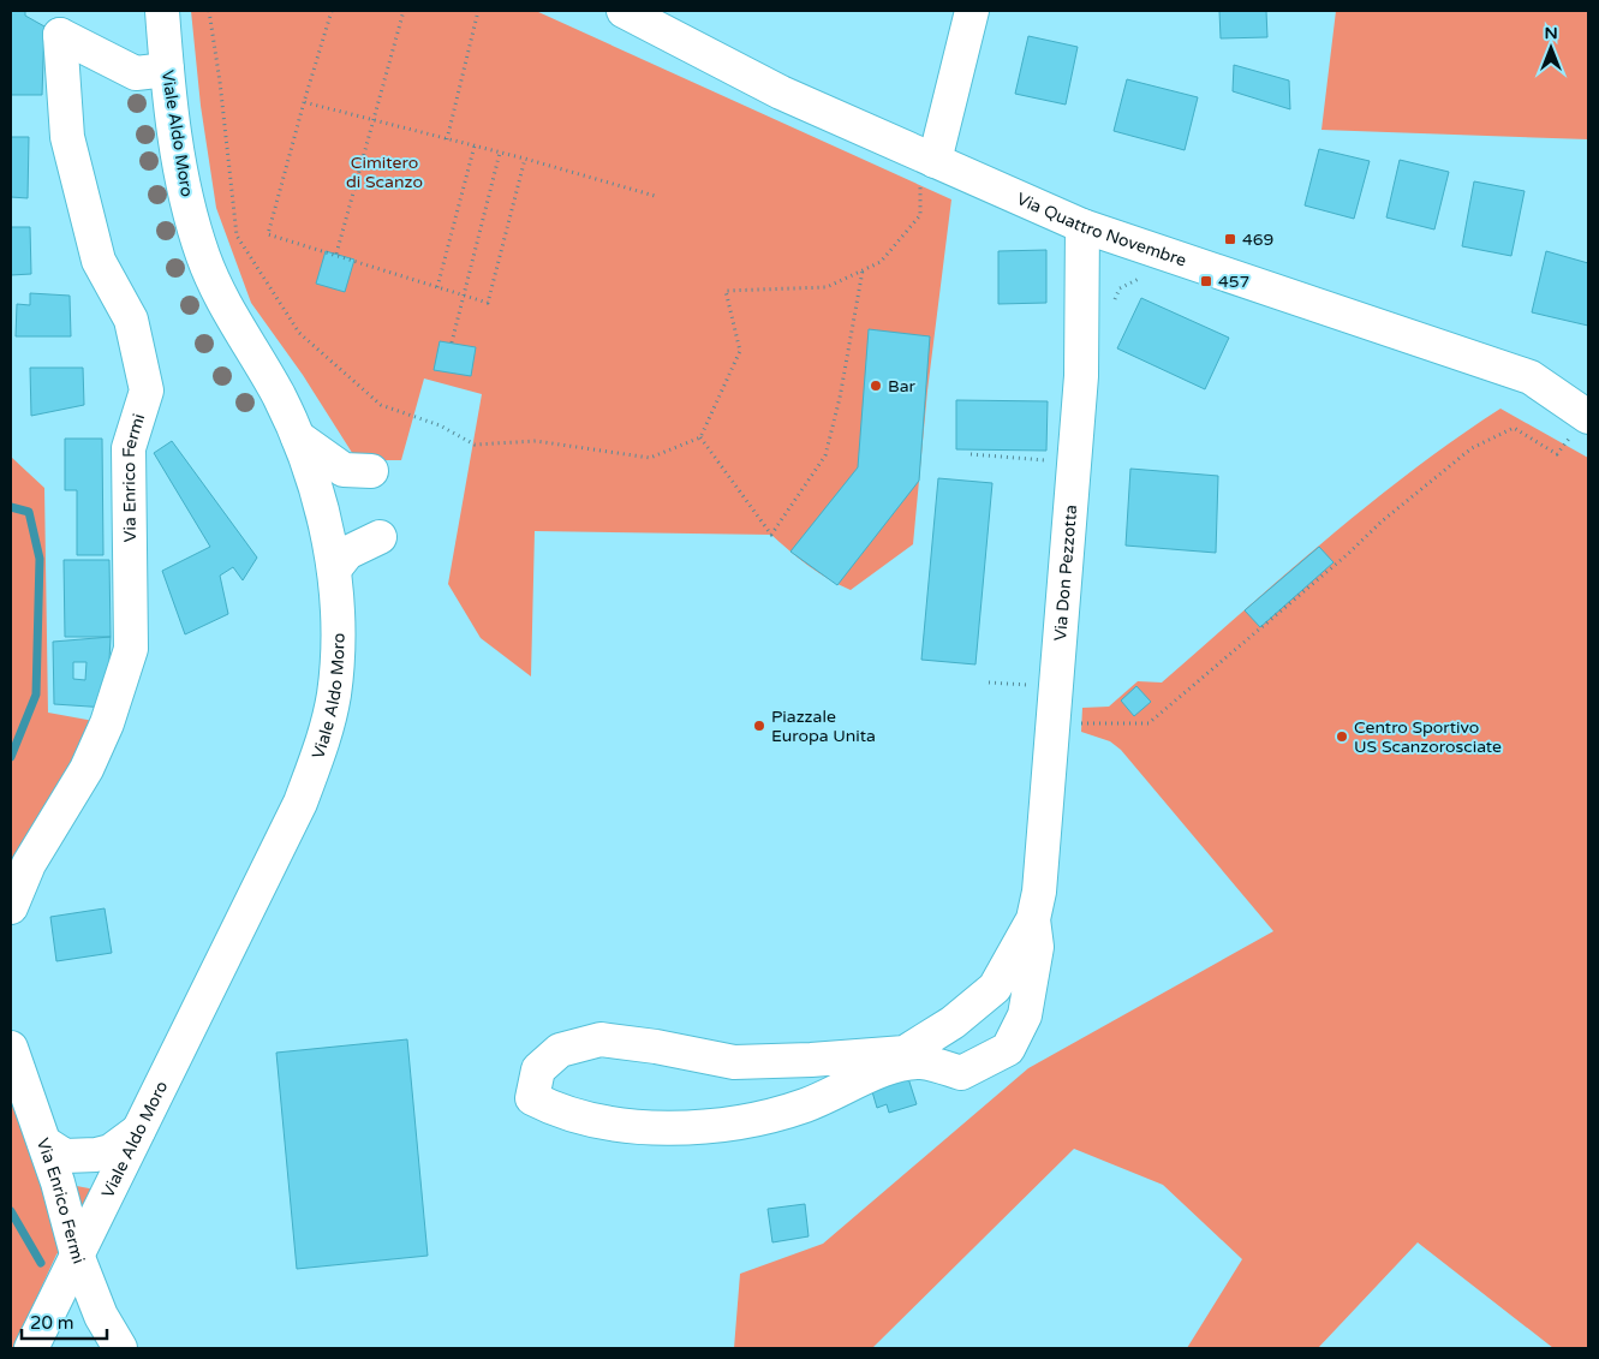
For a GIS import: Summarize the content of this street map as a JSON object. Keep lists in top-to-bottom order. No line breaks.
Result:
{"streets":{"street":["Viale Aldo Moro","Via Quattro Novembre","Via Enrico Fermi","Via Don Pezzotta"]},"crossings":[["Viale Aldo Moro","Via Enrico Fermi"],["Via Quattro Novembre","Via Don Pezzotta"]],"parks":["Cimitero di Scanzo"],"places":{"transit":["469","457"],"other":["Bar","Piazzale Europa Unita","Centro Sportivo US Scanzorosciate"]},"scale_bar":"20 m","north":"top"}
